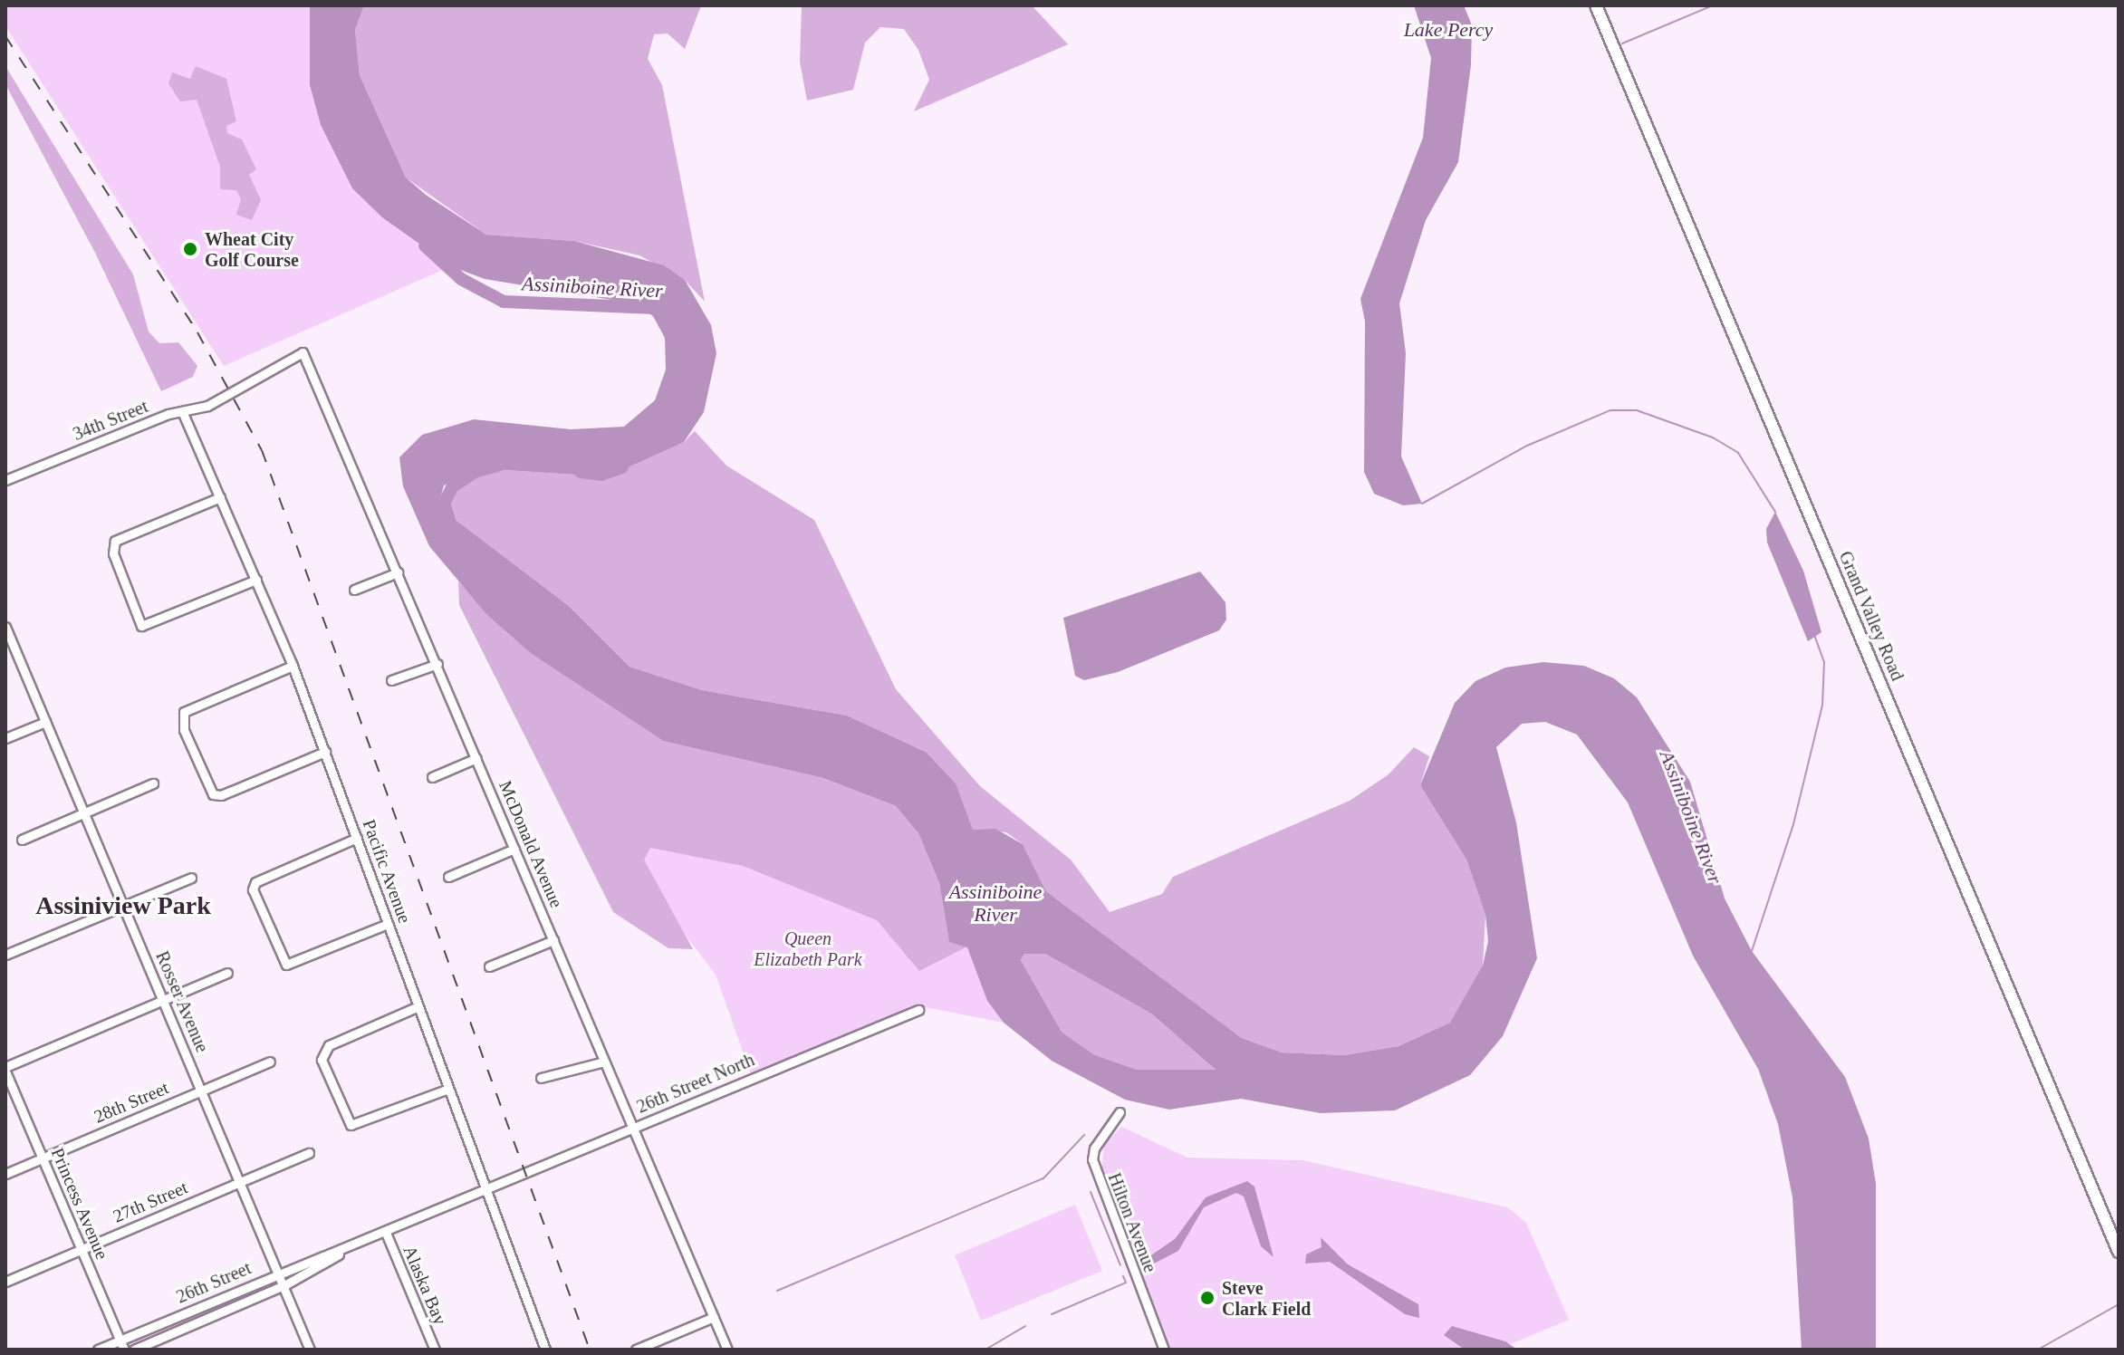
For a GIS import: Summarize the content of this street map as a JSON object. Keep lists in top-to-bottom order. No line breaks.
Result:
{"streets":{"main road":["Grand Valley Road"],"street":["34th Street","McDonald Avenue","Pacific Avenue","Rosser Avenue","26th Street North","28th Street","27th Street","Princess Avenue","Hilton Avenue","26th Street","Alaska Bay"]},"crossings":[["34th Street","McDonald Avenue"],["34th Street","Pacific Avenue"],["McDonald Avenue","26th Street North"],["Pacific Avenue","26th Street North"],["Pacific Avenue","26th Street"],["Rosser Avenue","28th Street"],["Rosser Avenue","27th Street"],["Rosser Avenue","26th Street"],["26th Street North","26th Street"],["28th Street","Princess Avenue"],["27th Street","Princess Avenue"],["Princess Avenue","26th Street"],["26th Street","Alaska Bay"]],"districts":["Assiniview Park"],"water":["Lake Percy","Assiniboine River"],"parks":["Queen Elizabeth Park"],"places":["Wheat City Golf Course","Steve Clark Field"]}
